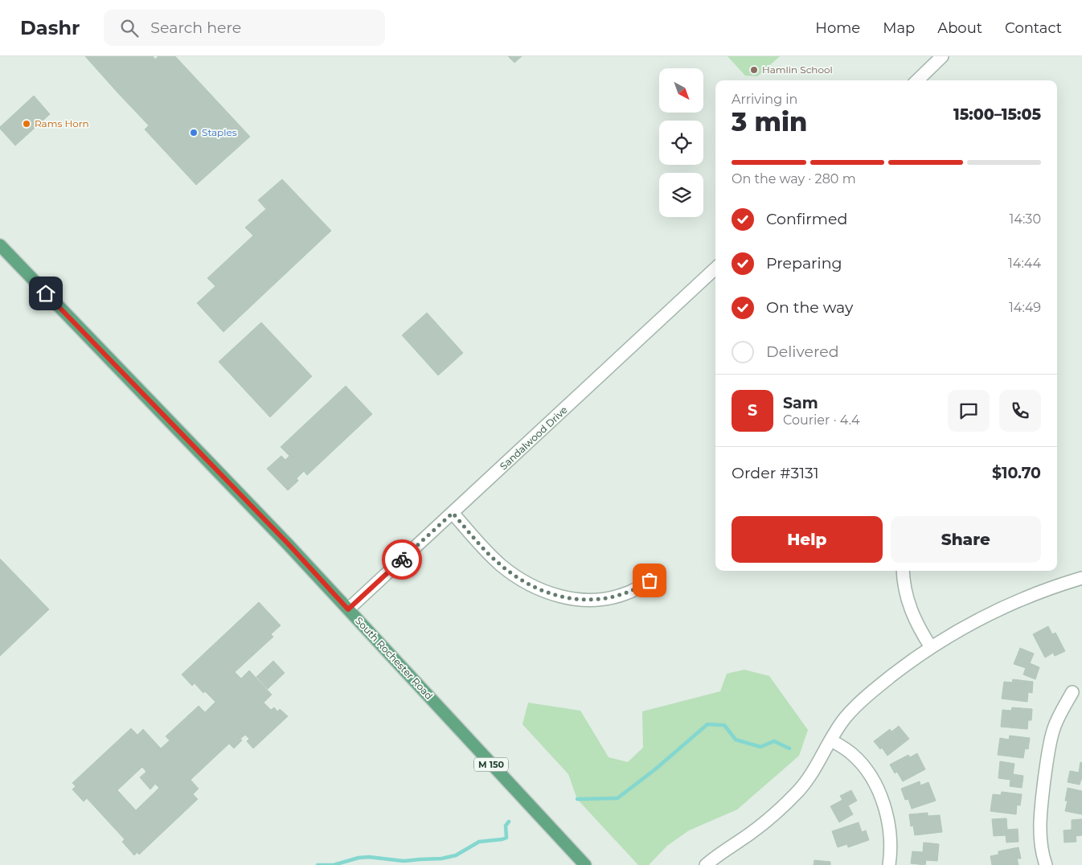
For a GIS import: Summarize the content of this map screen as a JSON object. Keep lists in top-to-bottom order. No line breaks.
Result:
{"streets":{"main road":["South Rochester Road","M 150"],"street":["Sandalwood Drive"]},"crossings":[["Sandalwood Drive","South Rochester Road"]],"places":["Hamlin School","Rams Horn","Staples"],"north":"bottom right","page":{"header":"Dashr","search":"Search here","nav":["Home","Map","About","Contact"],"heading":["3 min","Arriving in","15:00–15:05"],"panel":["Sam","Courier · 4.4","Order #3131","$10.70"],"bar":"On the way · 280 m","list":[["Confirmed","14:30"],["Preparing","14:44"],["On the way","14:49"],"Delivered"],"round":"S","buttons":["Help","Share"]}}
